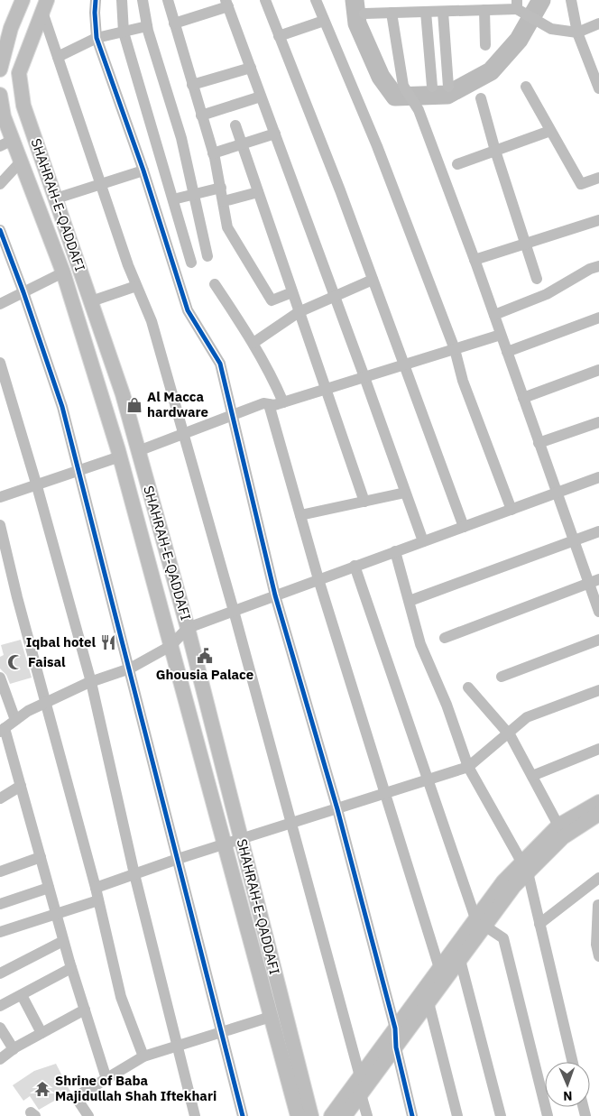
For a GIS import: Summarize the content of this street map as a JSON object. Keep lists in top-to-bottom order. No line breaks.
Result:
{"streets":{"main road":["SHAHRAH-E-QADDAFI"]},"places":{"shop":["Al Macca hardware"],"restaurant":["Iqbal hotel"],"public building":["Ghousia Palace"],"mosque":["Faisal"],"temple":["Shrine of Baba Majidullah Shah Iftekhari"]},"north":"bottom"}
